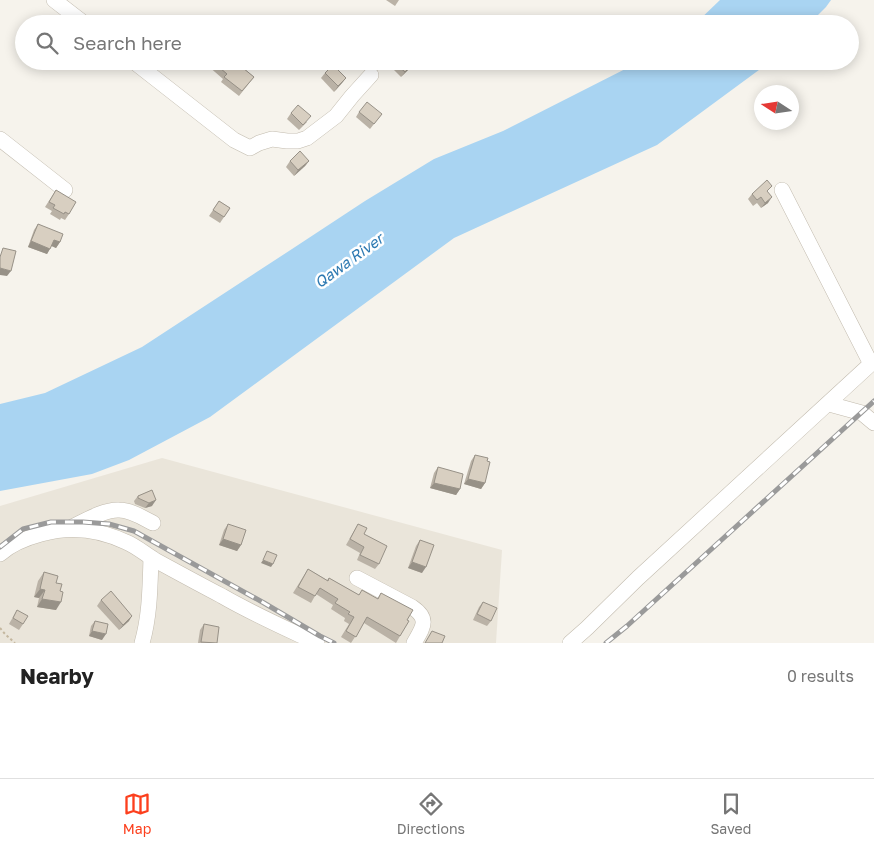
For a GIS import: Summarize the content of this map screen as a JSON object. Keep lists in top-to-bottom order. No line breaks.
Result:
{"water":["Qawa River"],"north":"left","page":{"search":"Search here","heading":["Nearby","0 results"],"nav":["Map","Directions","Saved"]}}
